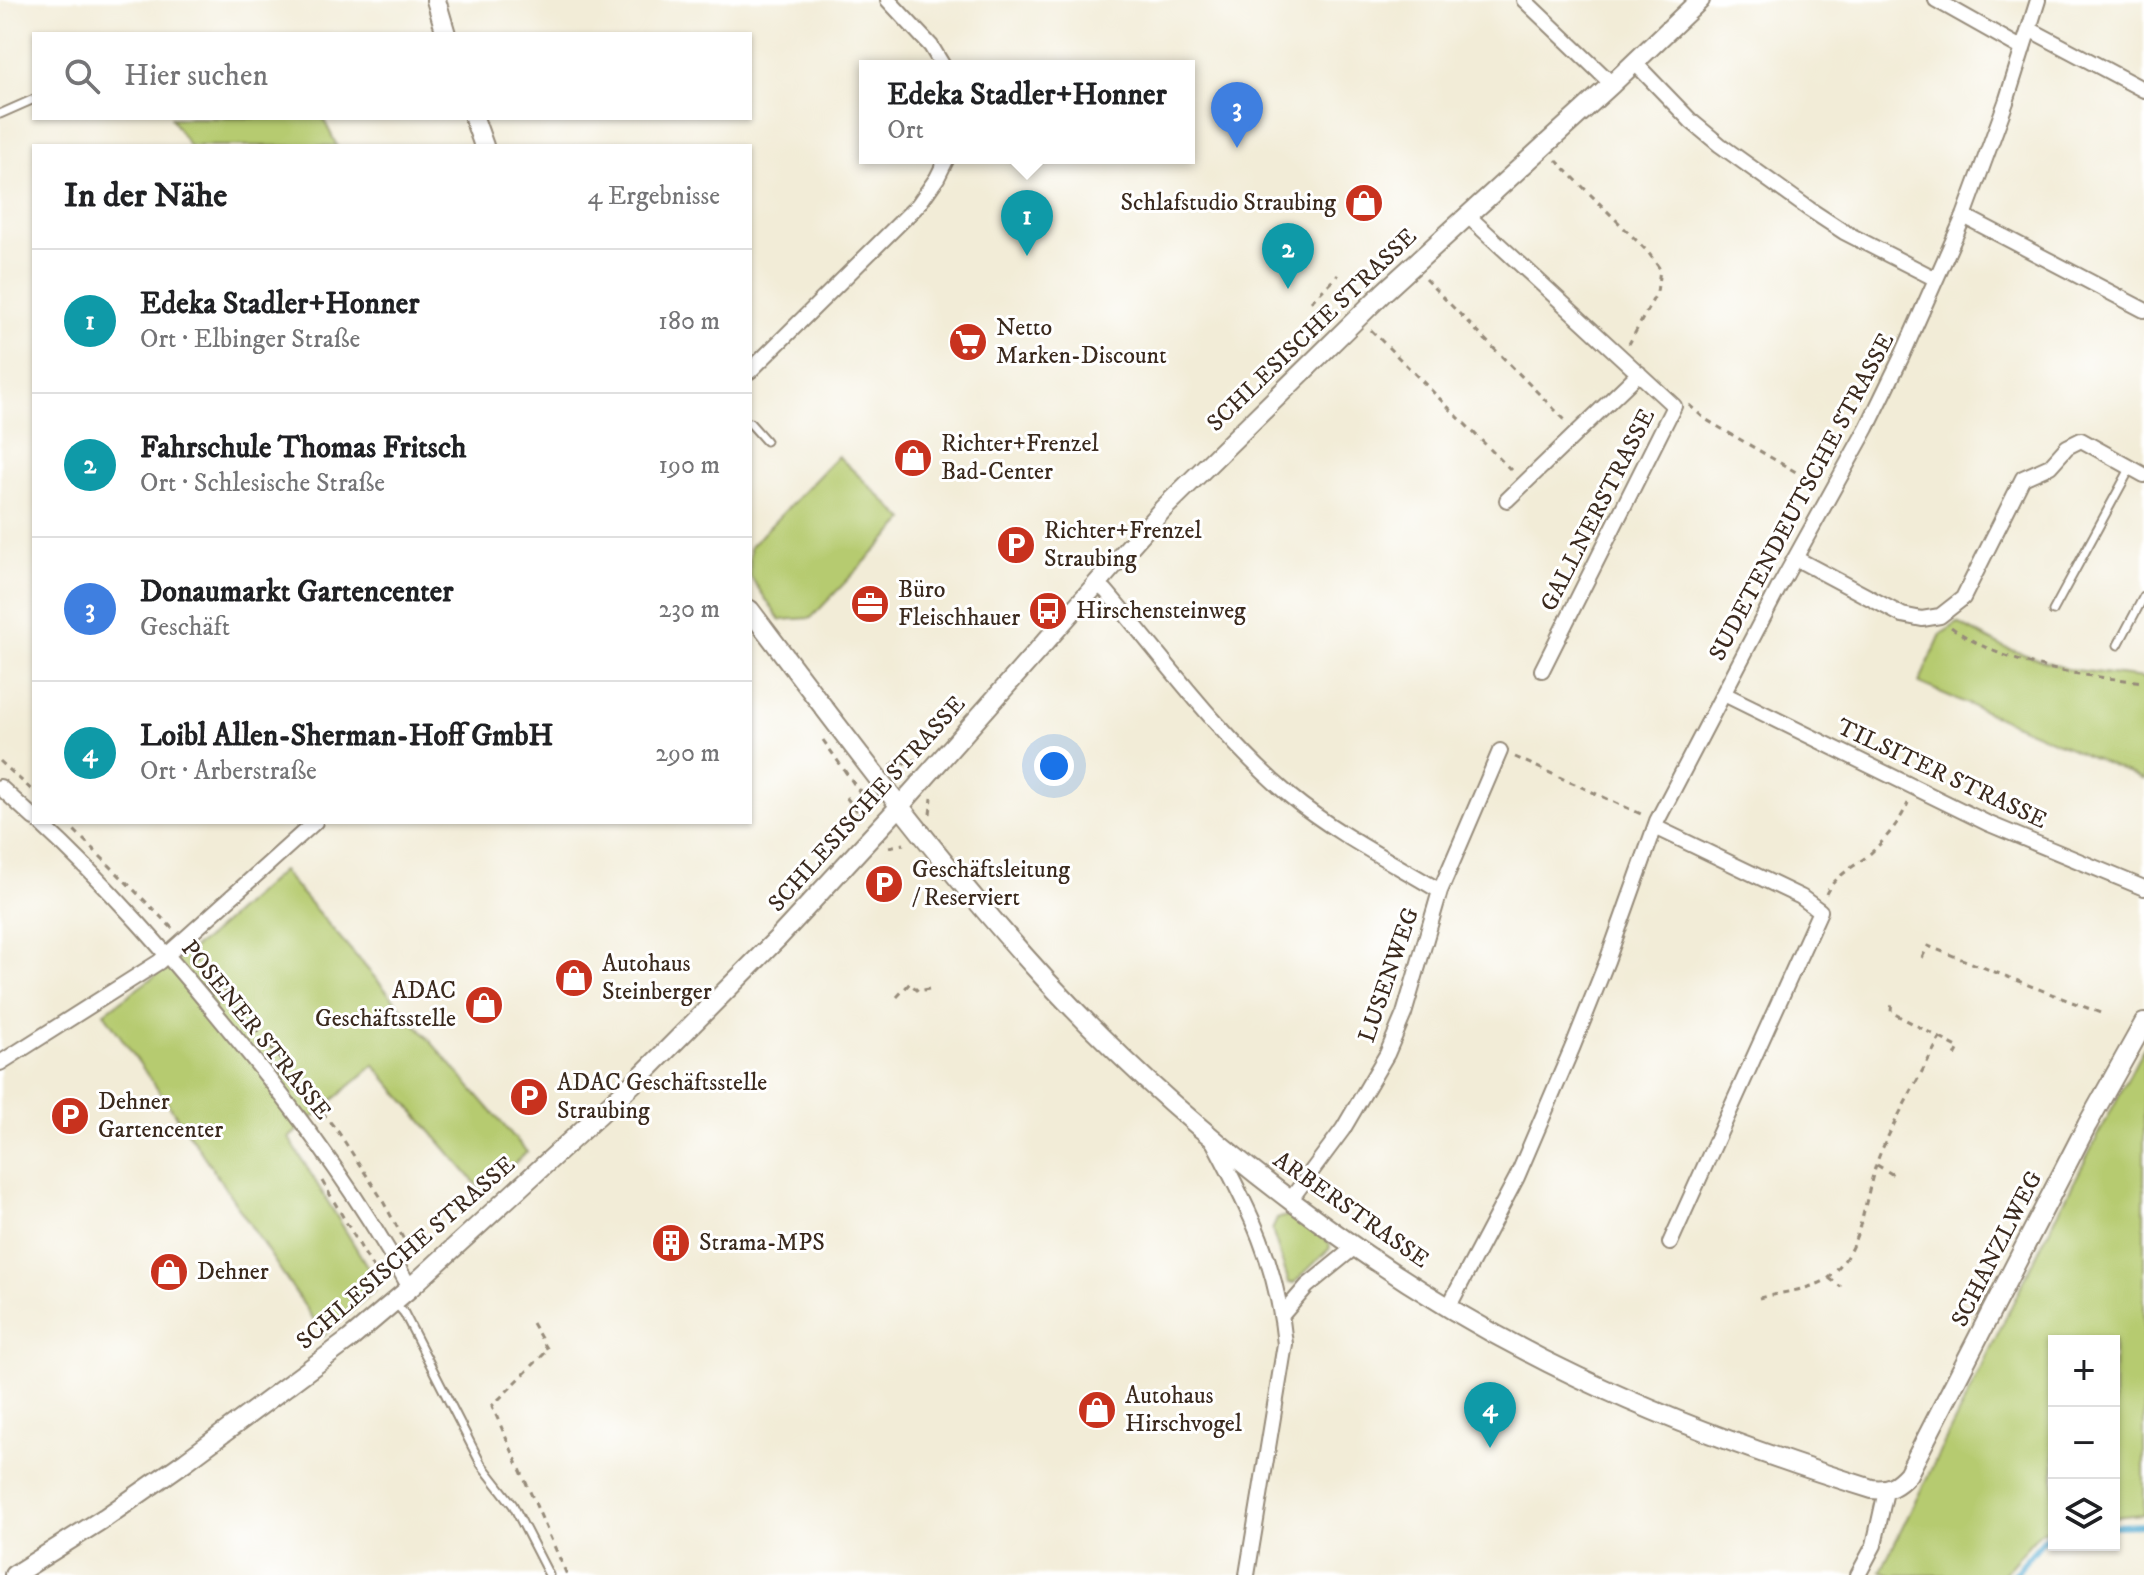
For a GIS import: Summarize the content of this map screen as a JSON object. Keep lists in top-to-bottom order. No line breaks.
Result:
{"streets":{"street":["SCHLESISCHE STRASSE","SUDETENDEUTSCHE STRASSE","GALLNERSTRASSE","TILSITER STRASSE","LUSENWEG","POSENER STRASSE","ARBERSTRASSE","SCHANZLWEG"]},"crossings":[["SCHLESISCHE STRASSE","GALLNERSTRASSE"],["SCHLESISCHE STRASSE","POSENER STRASSE"],["SCHLESISCHE STRASSE","ARBERSTRASSE"],["SUDETENDEUTSCHE STRASSE","TILSITER STRASSE"],["SUDETENDEUTSCHE STRASSE","ARBERSTRASSE"],["LUSENWEG","ARBERSTRASSE"],["ARBERSTRASSE","SCHANZLWEG"]],"places":{"shop":["Schlafstudio Straubing","Richter+Frenzel Bad-Center","Autohaus Steinberger","ADAC Geschäftsstelle","Dehner","Autohaus Hirschvogel"],"supermarket":["Netto Marken-Discount"],"parking":["Richter+Frenzel Straubing","Geschäftsleitung / Reserviert","ADAC Geschäftsstelle Straubing","Dehner Gartencenter"],"office":["Büro Fleischhauer"],"bus stop":["Hirschensteinweg"],"building":["Strama-MPS"]},"page":{"search":"Hier suchen","popup":["Edeka Stadler+Honner","Ort"],"pins":["3","1","2","4"],"heading":["In der Nähe","4 Ergebnisse"],"list":[{"mark":"1","name":"Edeka Stadler+Honner","note":"Ort · Elbinger Straße","value":"180 m"},{"mark":"2","name":"Fahrschule Thomas Fritsch","note":"Ort · Schlesische Straße","value":"190 m"},{"mark":"3","name":"Donaumarkt Gartencenter","note":"Geschäft","value":"230 m"},{"mark":"4","name":"Loibl Allen-Sherman-Hoff GmbH","note":"Ort · Arberstraße","value":"290 m"}],"map_buttons":["+","−"]}}
